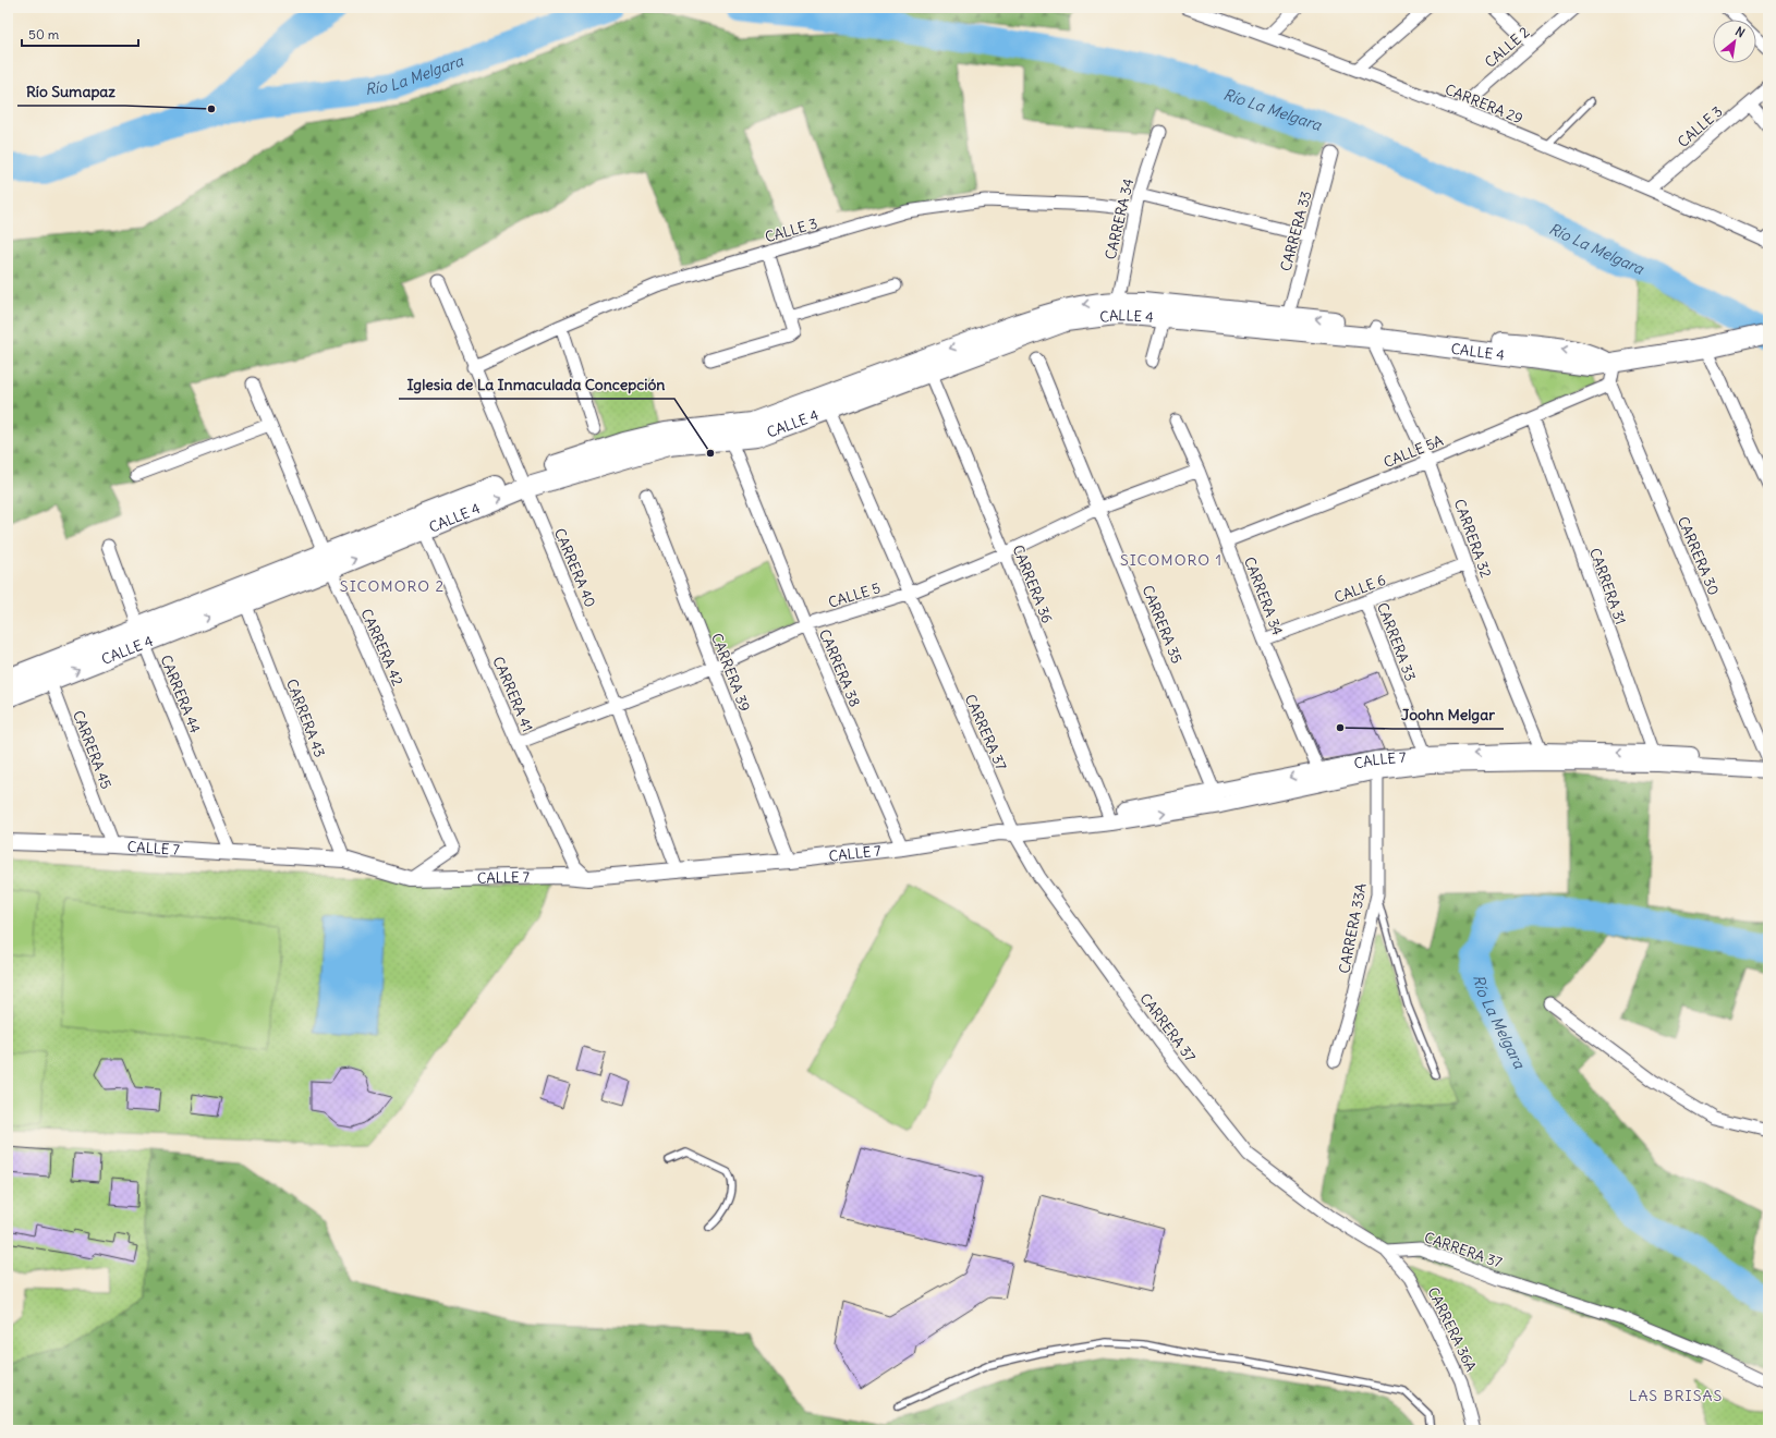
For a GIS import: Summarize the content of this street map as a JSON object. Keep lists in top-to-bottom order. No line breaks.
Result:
{"streets":{"main road":["CALLE 4"],"street":["CALLE 2","CARRERA 29","CALLE 3","CARRERA 34","CARRERA 33","CALLE 5A","CARRERA 32","CARRERA 30","CARRERA 40","CARRERA 36","CARRERA 31","CALLE 6","CALLE 5","CARRERA 35","CARRERA 42","CARRERA 38","CARRERA 39","CARRERA 44","CARRERA 41","CARRERA 43","CARRERA 37","CARRERA 45","CALLE 7","CARRERA 33A","CARRERA 36A"]},"crossings":[["CALLE 2","CARRERA 29"],["CARRERA 29","CALLE 3"],["CALLE 3","CARRERA 34"],["CALLE 3","CARRERA 40"],["CARRERA 34","CALLE 4"],["CARRERA 34","CALLE 5A"],["CARRERA 34","CALLE 6"],["CARRERA 34","CALLE 5"],["CARRERA 34","CALLE 7"],["CARRERA 33","CALLE 4"],["CARRERA 33","CALLE 6"],["CARRERA 33","CALLE 7"],["CALLE 4","CARRERA 32"],["CALLE 4","CARRERA 40"],["CALLE 4","CARRERA 36"],["CALLE 4","CARRERA 42"],["CALLE 4","CARRERA 38"],["CALLE 4","CARRERA 44"],["CALLE 4","CARRERA 41"],["CALLE 4","CARRERA 43"],["CALLE 4","CARRERA 37"],["CALLE 4","CARRERA 45"],["CALLE 5A","CARRERA 32"],["CALLE 5A","CARRERA 30"],["CALLE 5A","CARRERA 31"],["CARRERA 32","CALLE 6"],["CARRERA 32","CALLE 7"],["CARRERA 30","CALLE 7"],["CARRERA 40","CALLE 5"],["CARRERA 40","CALLE 7"],["CARRERA 36","CALLE 5"],["CARRERA 36","CALLE 7"],["CARRERA 31","CALLE 7"],["CALLE 5","CARRERA 35"],["CALLE 5","CARRERA 38"],["CALLE 5","CARRERA 39"],["CALLE 5","CARRERA 41"],["CALLE 5","CARRERA 37"],["CARRERA 35","CALLE 7"],["CARRERA 42","CALLE 7"],["CARRERA 38","CALLE 7"],["CARRERA 39","CALLE 7"],["CARRERA 44","CALLE 7"],["CARRERA 41","CALLE 7"],["CARRERA 43","CALLE 7"],["CARRERA 37","CALLE 7"],["CARRERA 37","CARRERA 36A"],["CARRERA 45","CALLE 7"],["CALLE 7","CARRERA 33A"]],"districts":["SICOMORO 1","SICOMORO 2","LAS BRISAS"],"water":["Río La Melgara"],"places":["Río Sumapaz","Iglesia de La Inmaculada Concepción","Joohn Melgar"],"scale_bar":"50 m","north":"top right"}
